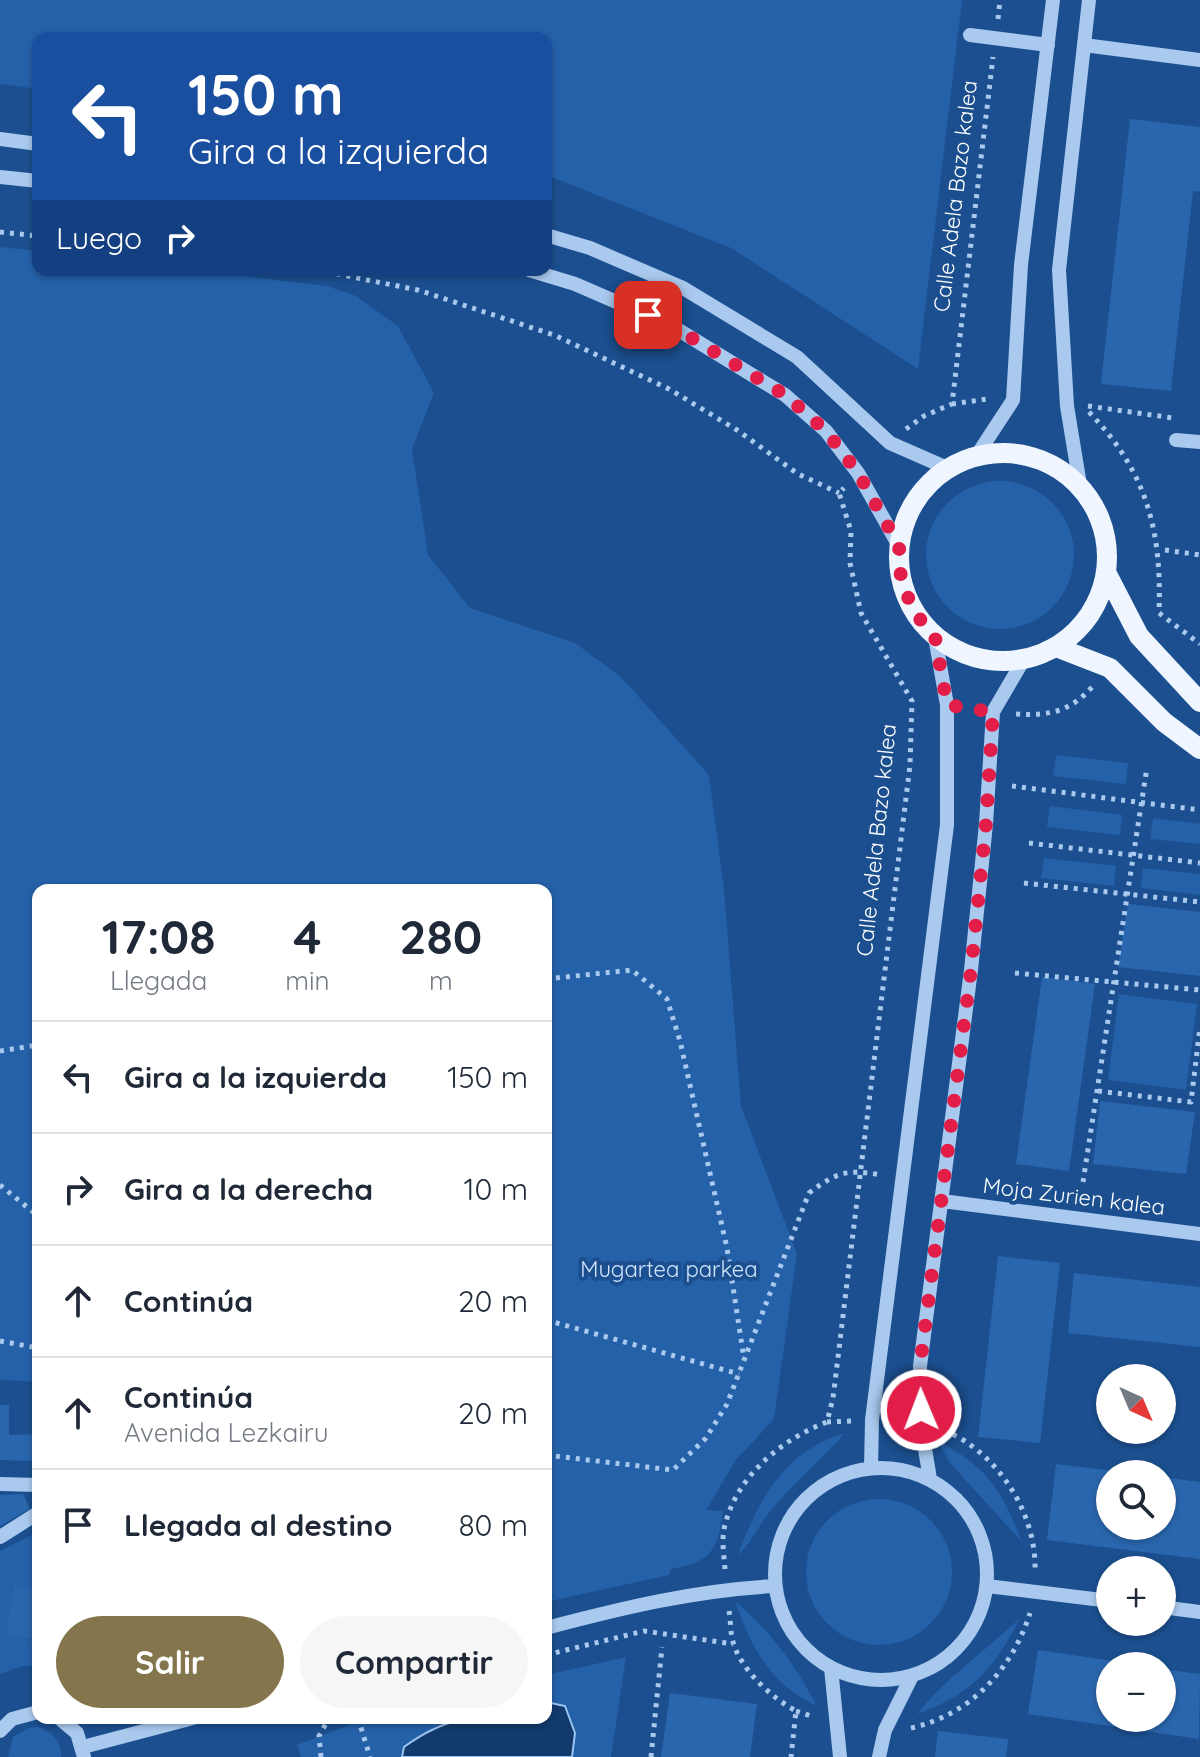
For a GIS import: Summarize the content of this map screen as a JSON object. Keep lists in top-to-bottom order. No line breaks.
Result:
{"streets":{"street":["Moja Zurien kalea"],"path":["Calle Adela Bazo kalea"]},"parks":["Mugartea parkea"],"north":"bottom right","page":{"turn":["150 m","Gira a la izquierda"],"then":"Luego","eta":["17:08","Llegada","4","min","280","m"],"list":[{"name":"Gira a la izquierda","value":"150 m"},{"name":"Gira a la derecha","value":"10 m"},{"name":"Continúa","value":"20 m"},{"name":"Continúa","note":"Avenida Lezkairu","value":"20 m"},{"name":"Llegada al destino","value":"80 m"}],"map_buttons":["+","−"],"buttons":["Salir","Compartir"]}}
